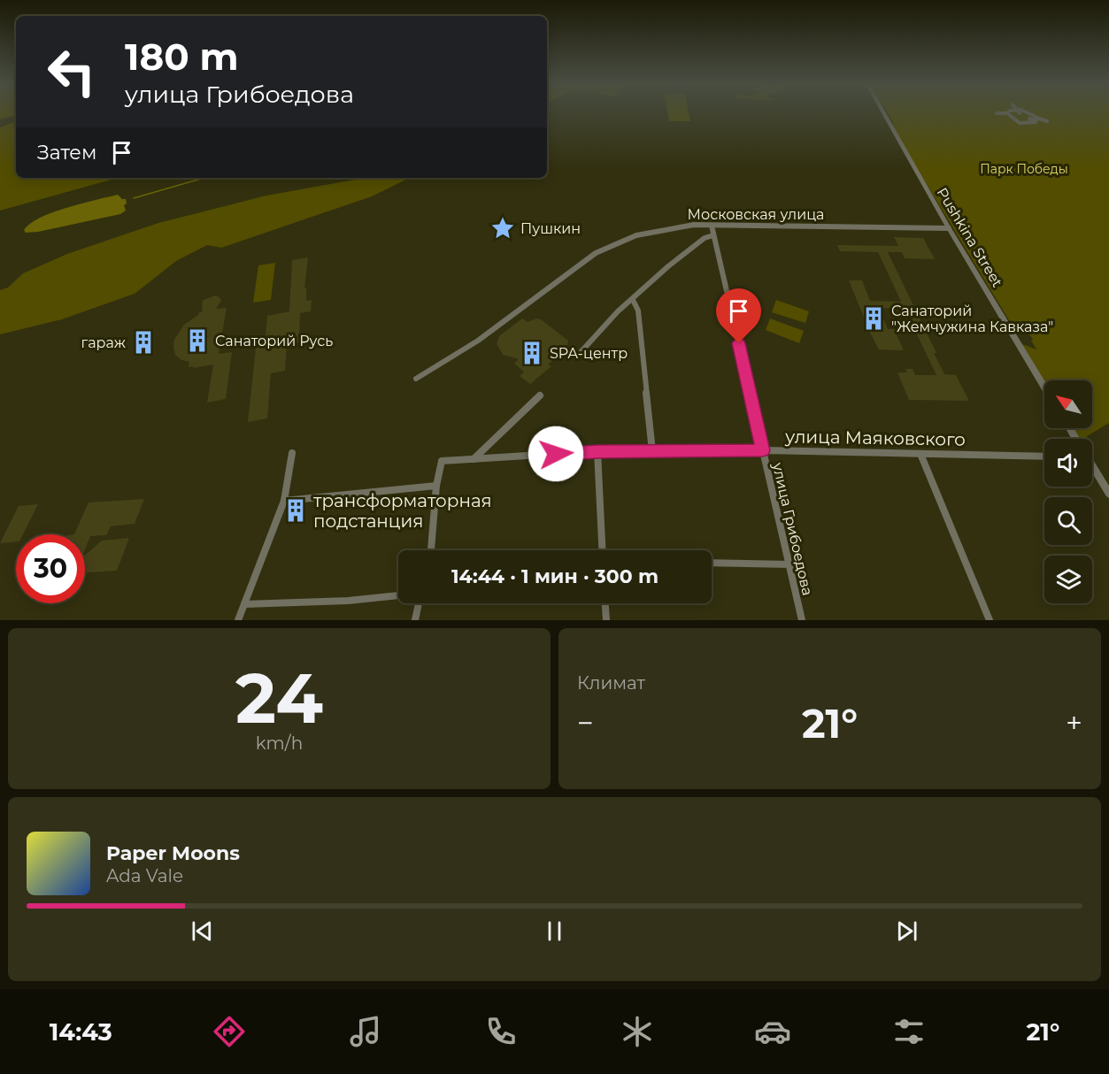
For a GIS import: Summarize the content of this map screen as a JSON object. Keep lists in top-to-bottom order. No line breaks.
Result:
{"streets":{"street":["Московская улица","Pushkina Street","улица Маяковского","улица Грибоедова"]},"crossings":[["Московская улица","Pushkina Street"],["Московская улица","улица Грибоедова"],["улица Маяковского","улица Грибоедова"]],"parks":["Парк Победы"],"places":{"place":["Пушкин"],"building":["Санаторий \"Жемчужина Кавказа\"","Санаторий Русь","гараж","SPA-центр","трансформаторная подстанция"]},"north":"top left","page":{"turn":["180 m","улица Грибоедова"],"then":"Затем","limit":"30","trip":"14:44 · 1 мин · 300 m","tile":[["24","km/h"],"Климат"],"heat":["−","21°","+"],"song":["Paper Moons","Ada Vale"],"tabs":["14:43","21°"]}}
